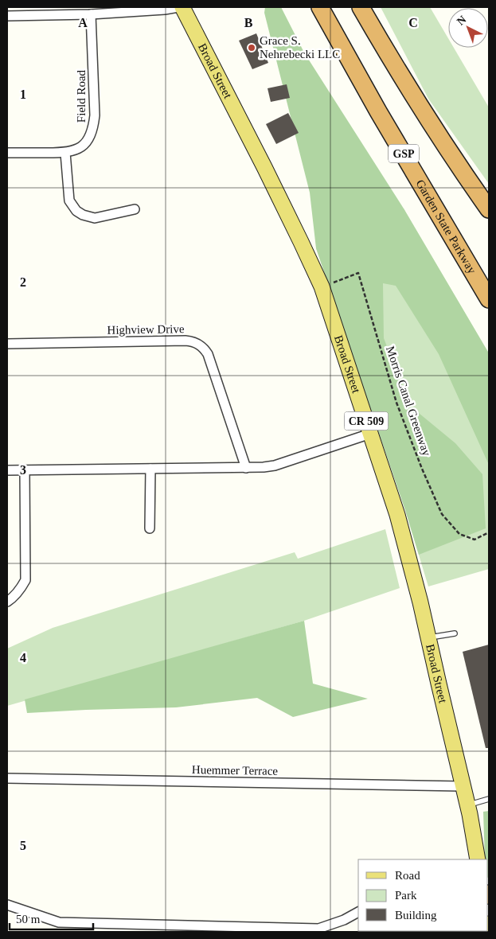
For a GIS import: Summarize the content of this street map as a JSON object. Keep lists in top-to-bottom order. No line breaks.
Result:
{"streets":{"highway":["GSP","Garden State Parkway"],"main road":["Broad Street","CR 509"],"street":["Field Road","Highview Drive","Huemmer Terrace"],"path":["Morris Canal Greenway"]},"crossings":[["Broad Street","Morris Canal Greenway"],["Broad Street","Huemmer Terrace"]],"places":["Grace S. Nehrebecki LLC"],"legend":["Road","Park","Building"],"scale_bar":"50 m","north":"top left","grid":{"columns":["A","B","C"],"rows":["1","2","3","4","5"]}}
